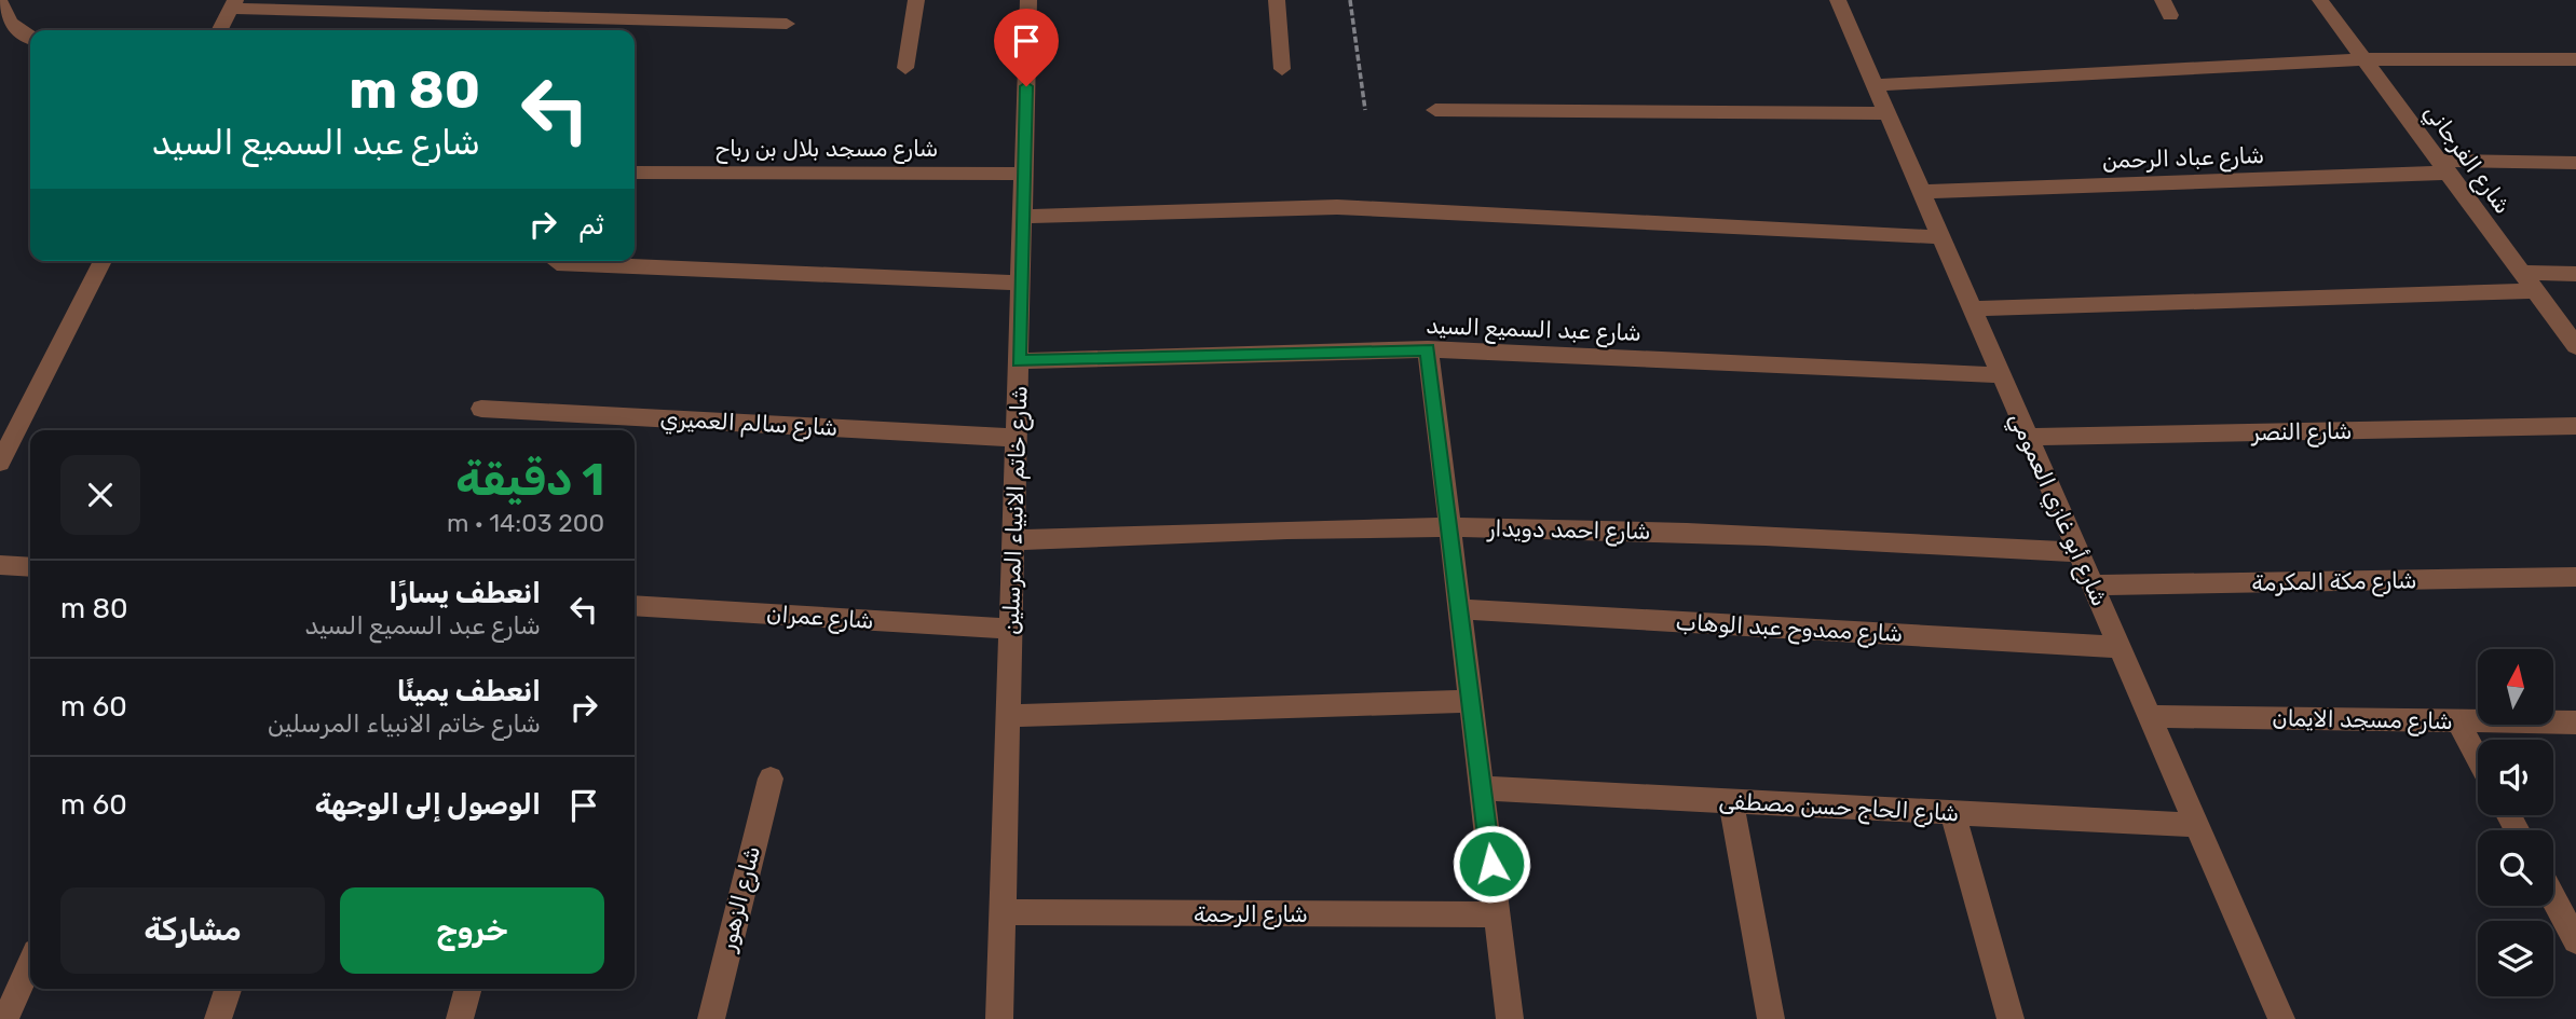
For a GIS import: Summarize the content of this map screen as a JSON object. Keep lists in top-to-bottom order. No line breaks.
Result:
{"streets":{"street":["شارع مسجد بلال بن رباح","شارع عباد الرحمن","شارع الفرجاني","شارع عبد السميع السيد","شارع سالم العميري","شارع النصر","شارع أبو غازي العمومي","شارع خاتم الانبياء المرسلين","شارع احمد دويدار","شارع مكة المكرمة","شارع عمران","شارع ممدوح عبد الوهاب","شارع مسجد الايمان","شارع الحاج حسن مصطفى","شارع الزهور","شارع الرحمة"]},"crossings":[["شارع مسجد بلال بن رباح","شارع خاتم الانبياء المرسلين"],["شارع عباد الرحمن","شارع الفرجاني"],["شارع عباد الرحمن","شارع أبو غازي العمومي"],["شارع عبد السميع السيد","شارع أبو غازي العمومي"],["شارع عبد السميع السيد","شارع خاتم الانبياء المرسلين"],["شارع سالم العميري","شارع خاتم الانبياء المرسلين"],["شارع النصر","شارع أبو غازي العمومي"],["شارع أبو غازي العمومي","شارع احمد دويدار"],["شارع أبو غازي العمومي","شارع مكة المكرمة"],["شارع أبو غازي العمومي","شارع ممدوح عبد الوهاب"],["شارع أبو غازي العمومي","شارع مسجد الايمان"],["شارع أبو غازي العمومي","شارع الحاج حسن مصطفى"],["شارع خاتم الانبياء المرسلين","شارع احمد دويدار"],["شارع خاتم الانبياء المرسلين","شارع عمران"],["شارع خاتم الانبياء المرسلين","شارع الرحمة"]],"north":"top","page":{"turn":["80 m","شارع عبد السميع السيد"],"then":"ثم","heading":["1 دقيقة","200 m · 14:03"],"list":[{"name":"انعطف يسارًا","note":"شارع عبد السميع السيد","value":"80 m"},{"name":"انعطف يمينًا","note":"شارع خاتم الانبياء المرسلين","value":"60 m"},{"name":"الوصول إلى الوجهة","value":"60 m"}],"buttons":["خروج","مشاركة"]}}
